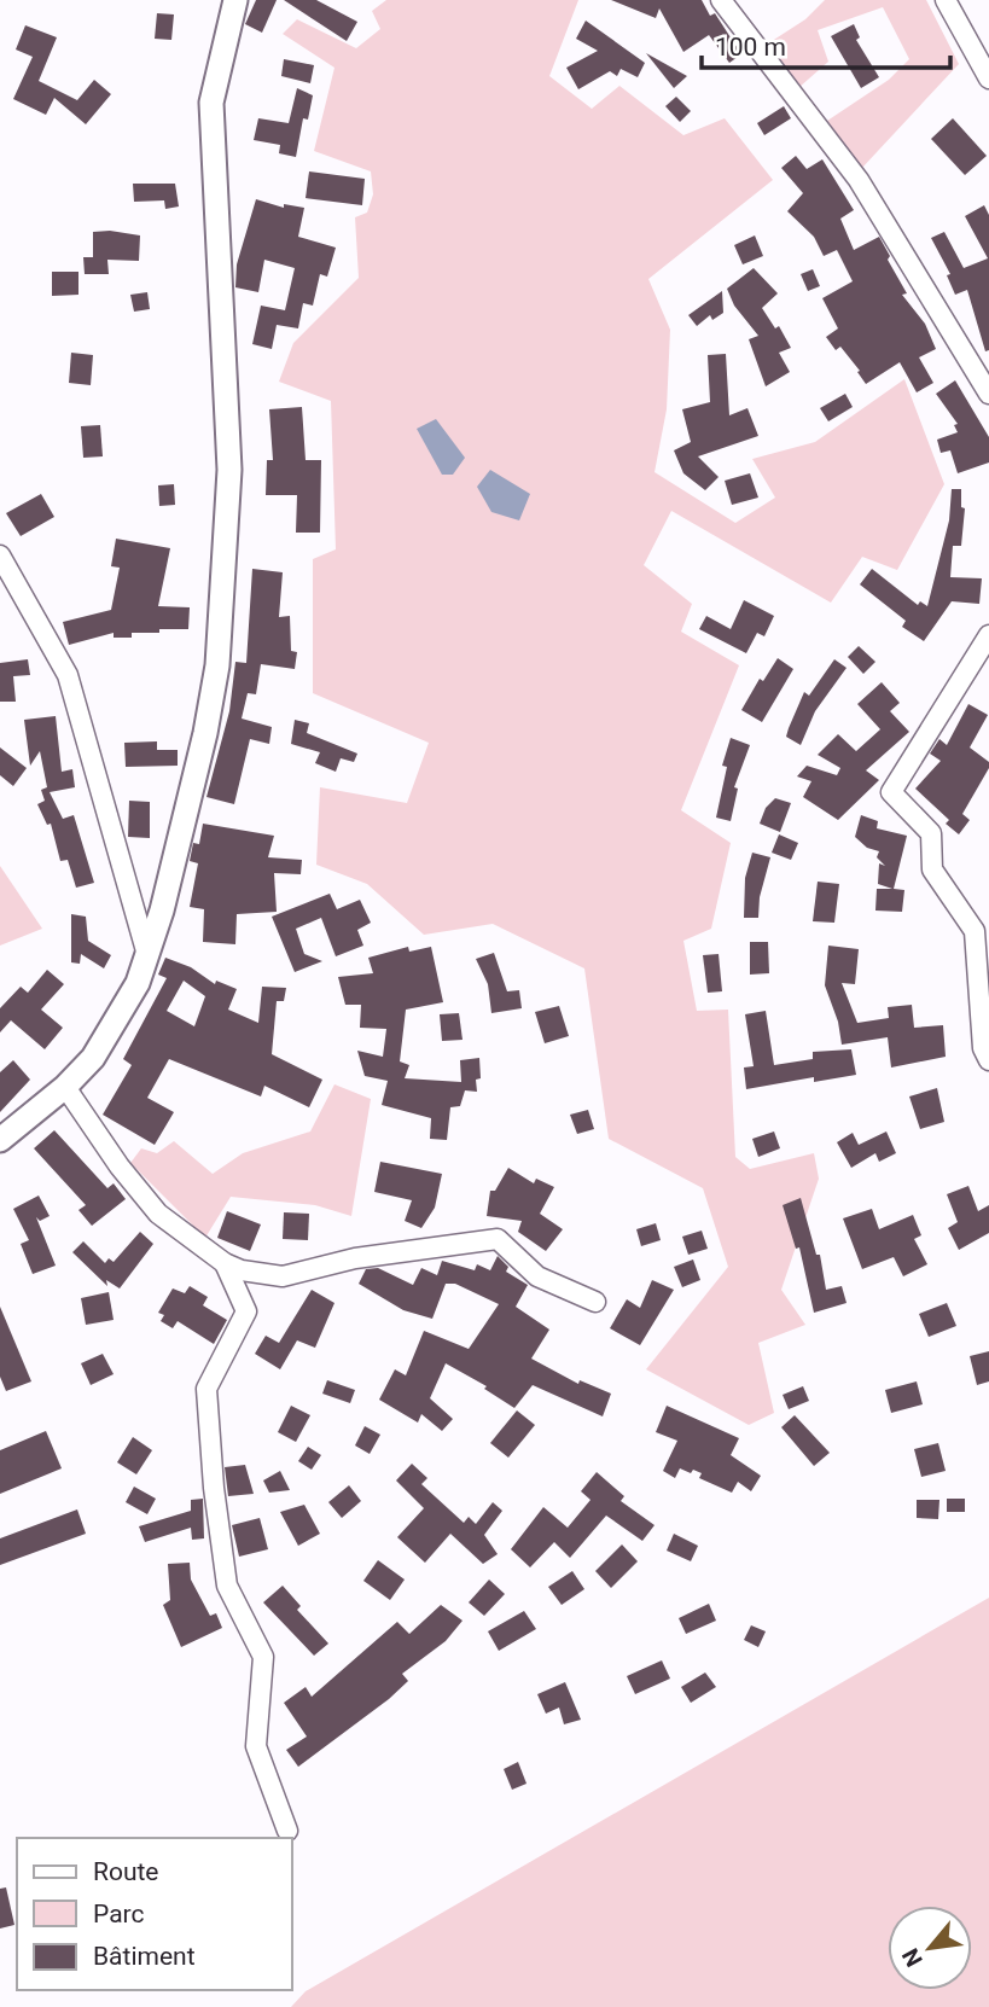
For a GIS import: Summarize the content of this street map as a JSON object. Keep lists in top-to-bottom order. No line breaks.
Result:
{"legend":["Route","Parc","Bâtiment"],"scale_bar":"100 m","north":"bottom left"}
